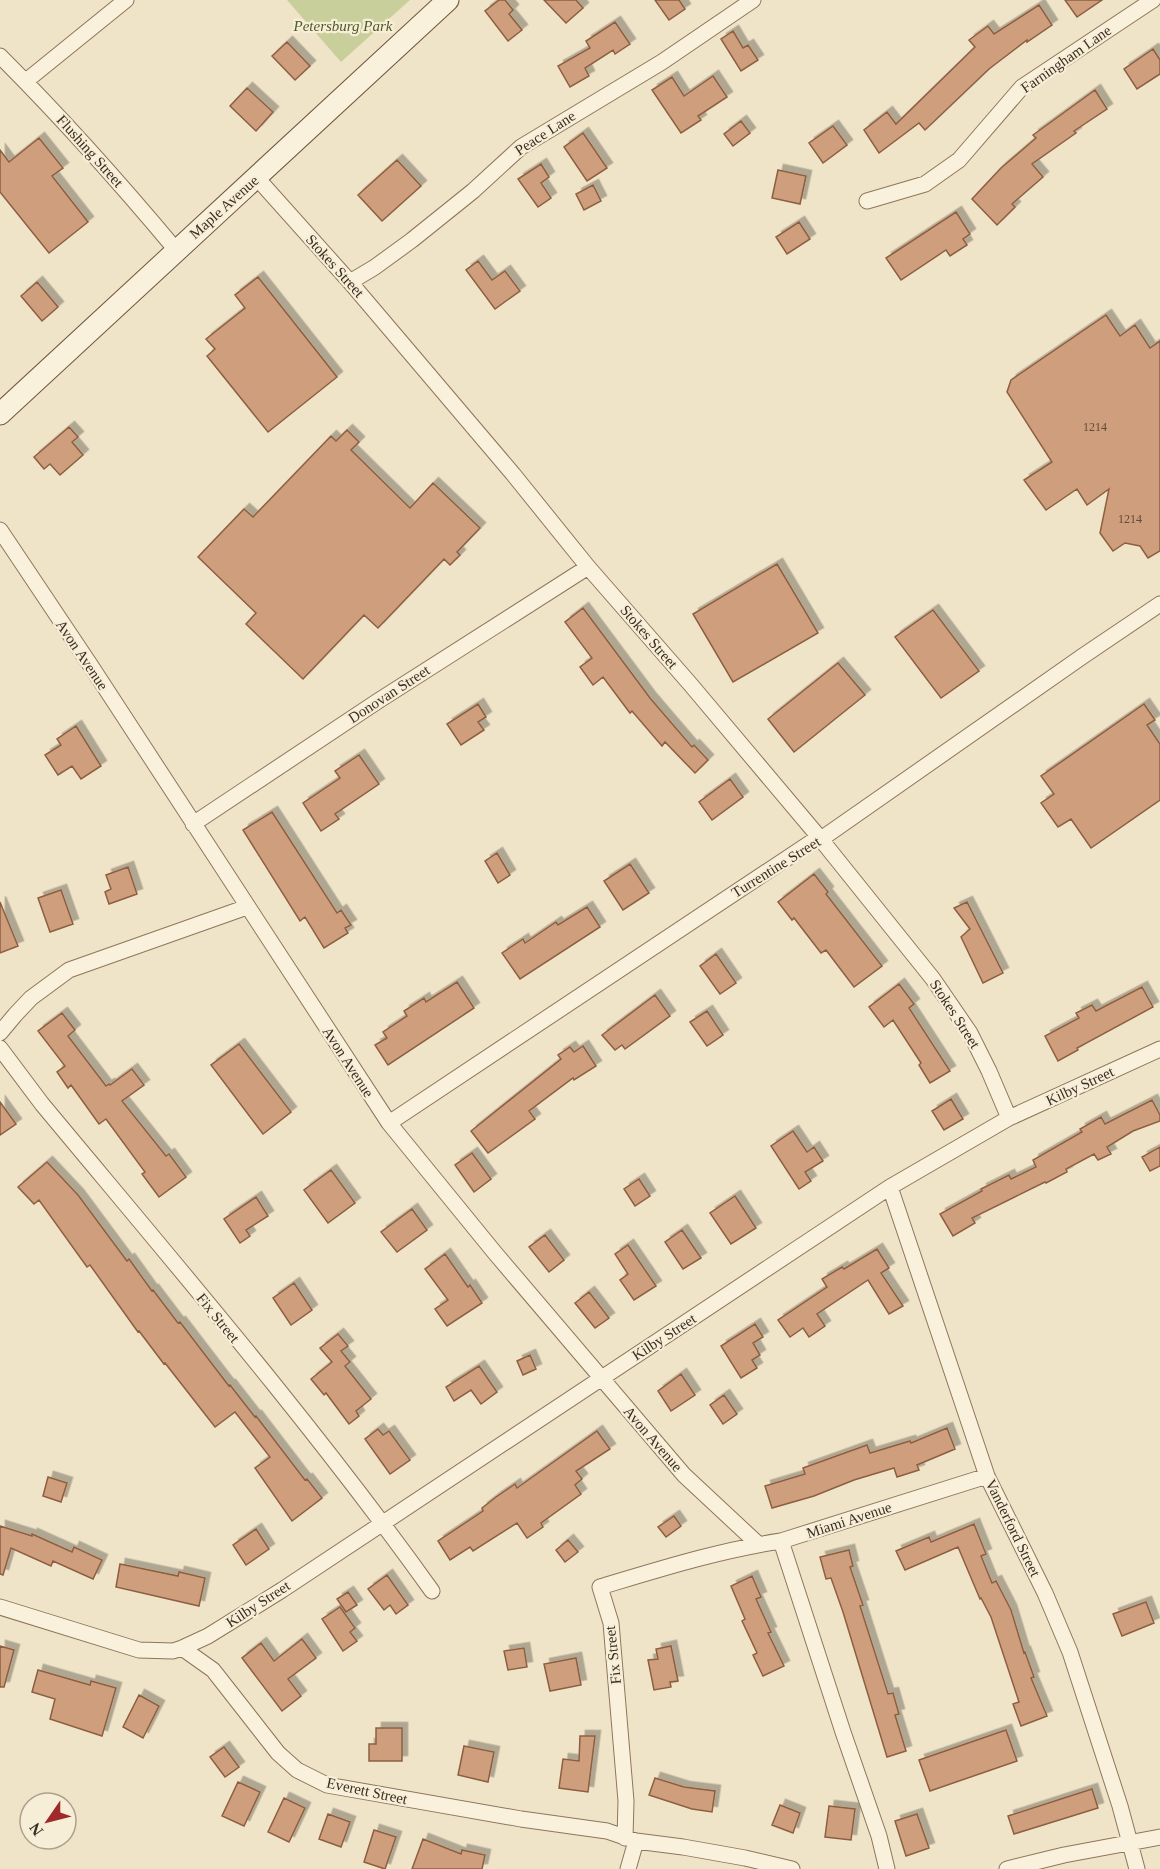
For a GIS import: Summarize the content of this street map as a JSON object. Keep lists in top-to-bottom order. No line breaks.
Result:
{"streets":{"main road":["Maple Avenue"],"street":["Farningham Lane","Peace Lane","Flushing Street","Stokes Street","Avon Avenue","Donovan Street","Turrentine Street","Kilby Street","Fix Street","Miami Avenue","Vanderford Street","Everett Street"]},"crossings":[["Peace Lane","Stokes Street"],["Flushing Street","Maple Avenue"],["Maple Avenue","Stokes Street"],["Stokes Street","Donovan Street"],["Stokes Street","Turrentine Street"],["Stokes Street","Kilby Street"],["Avon Avenue","Donovan Street"],["Avon Avenue","Turrentine Street"],["Avon Avenue","Kilby Street"],["Avon Avenue","Miami Avenue"],["Kilby Street","Fix Street"],["Kilby Street","Vanderford Street"],["Kilby Street","Everett Street"],["Fix Street","Miami Avenue"],["Fix Street","Everett Street"],["Miami Avenue","Vanderford Street"]],"parks":["Petersburg Park"],"house_numbers":["1214","1214"],"north":"bottom left"}
